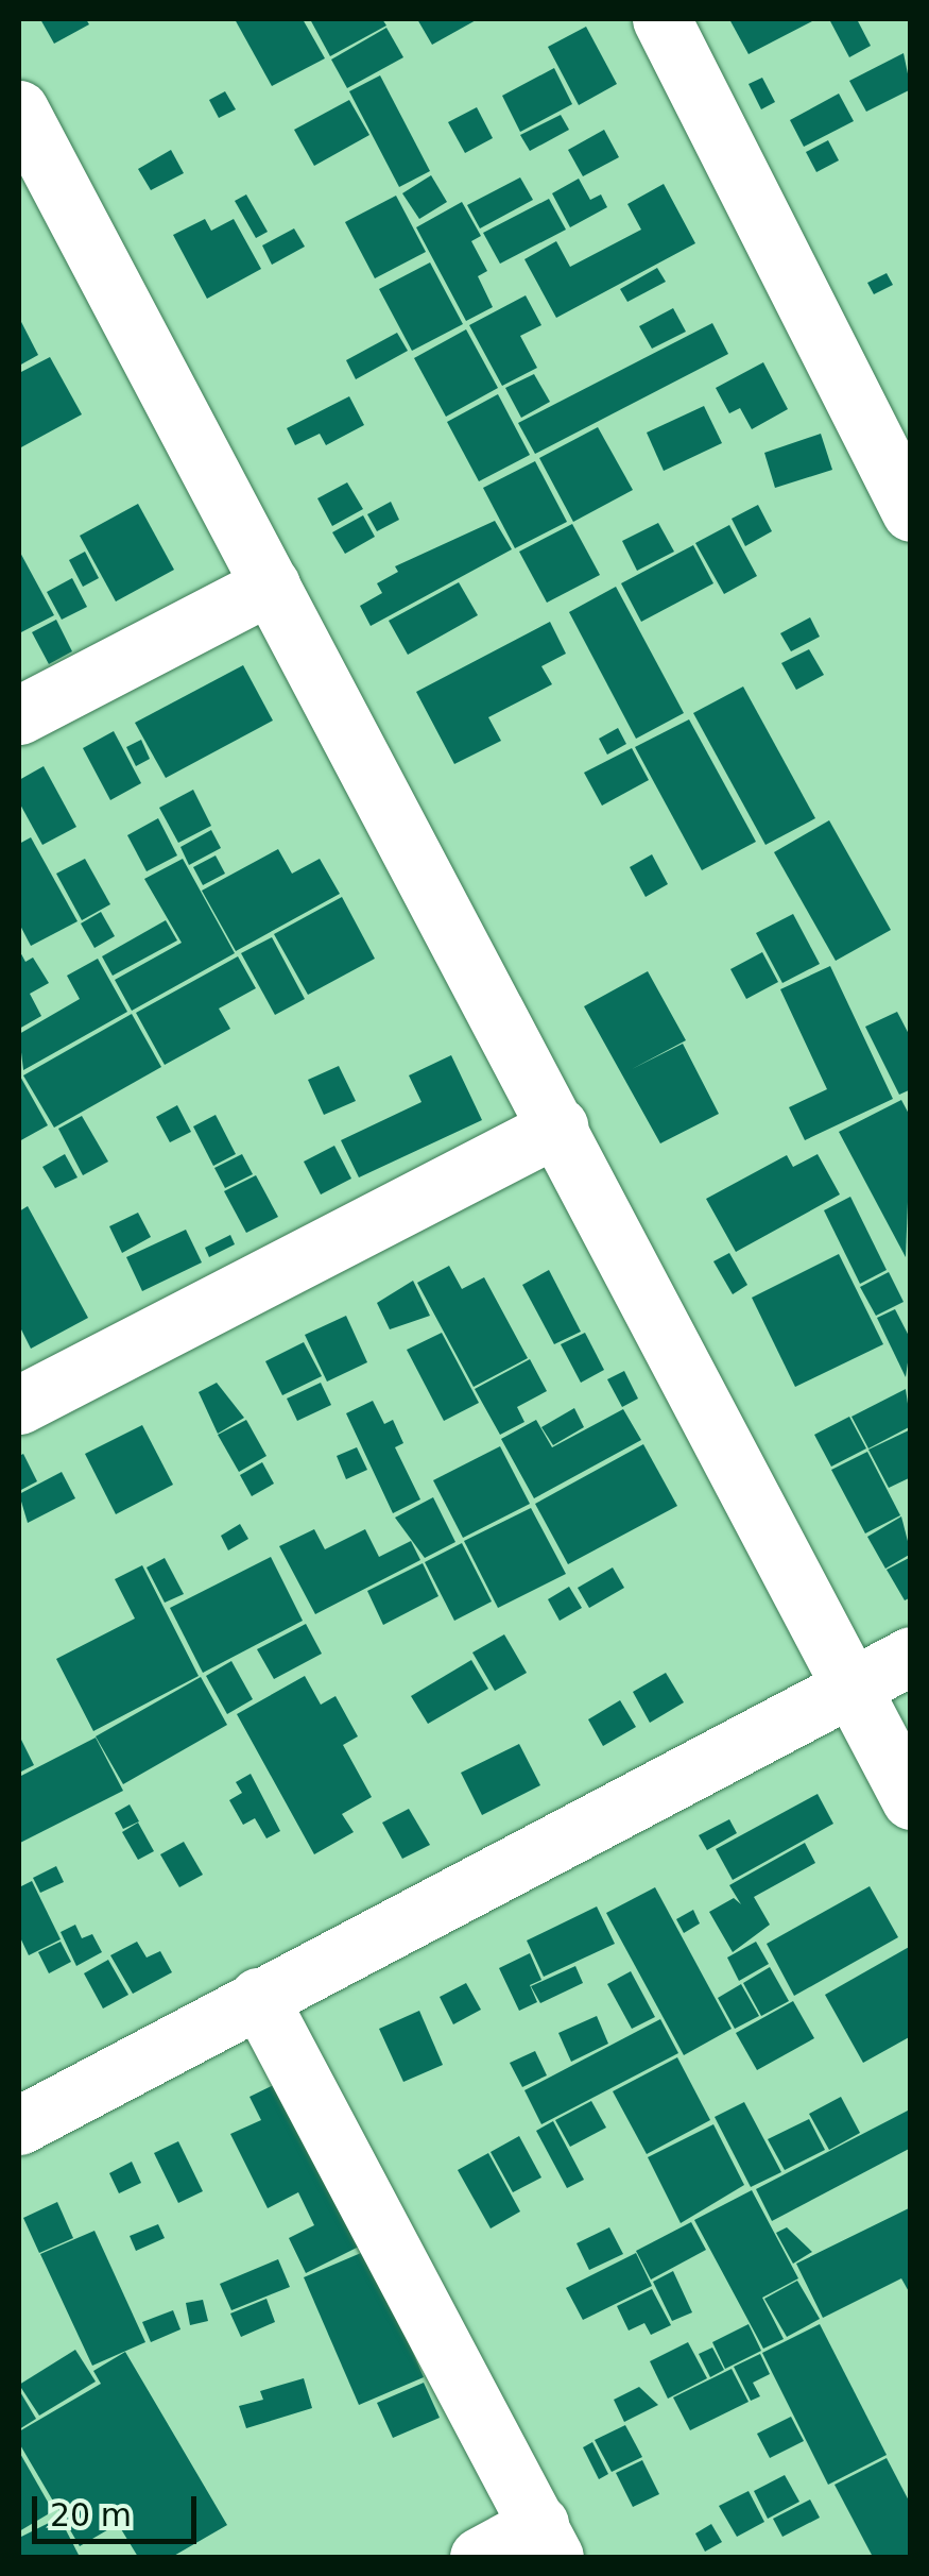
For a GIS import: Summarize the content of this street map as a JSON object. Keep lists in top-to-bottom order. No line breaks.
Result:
{"scale_bar":"20 m"}
